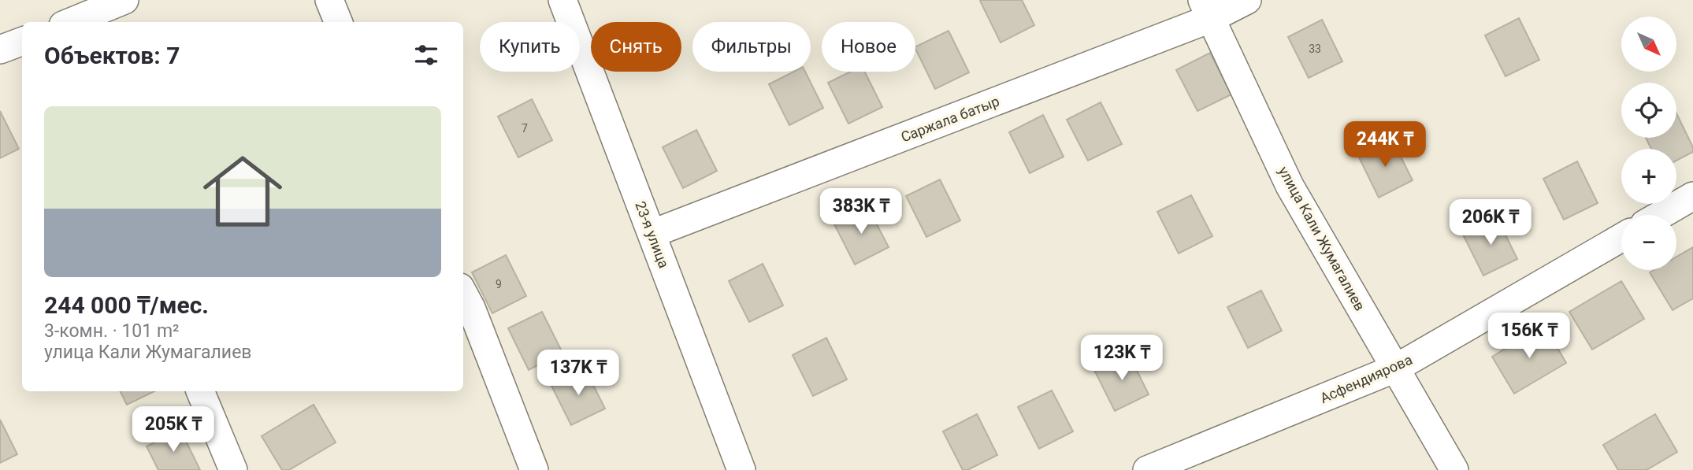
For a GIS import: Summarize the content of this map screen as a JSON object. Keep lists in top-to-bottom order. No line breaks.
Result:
{"streets":{"street":["Саржала батыр","23-я улица","улица Кали Жумагалиев","Асфендиярова"]},"crossings":[["Саржала батыр","23-я улица"],["Саржала батыр","улица Кали Жумагалиев"],["улица Кали Жумагалиев","Асфендиярова"]],"house_numbers":["33","7","9"],"north":"bottom right","page":{"map_buttons":["+","−"],"chip":["Купить","Снять","Фильтры","Новое"],"heading":"Объектов: 7","list":[{"name":"244 000 ₸/мес.","note":"3-комн. · 101 m² · улица Кали Жумагалиев"}],"price":["244K ₸","383K ₸","206K ₸","156K ₸","123K ₸","137K ₸","205K ₸"]}}
